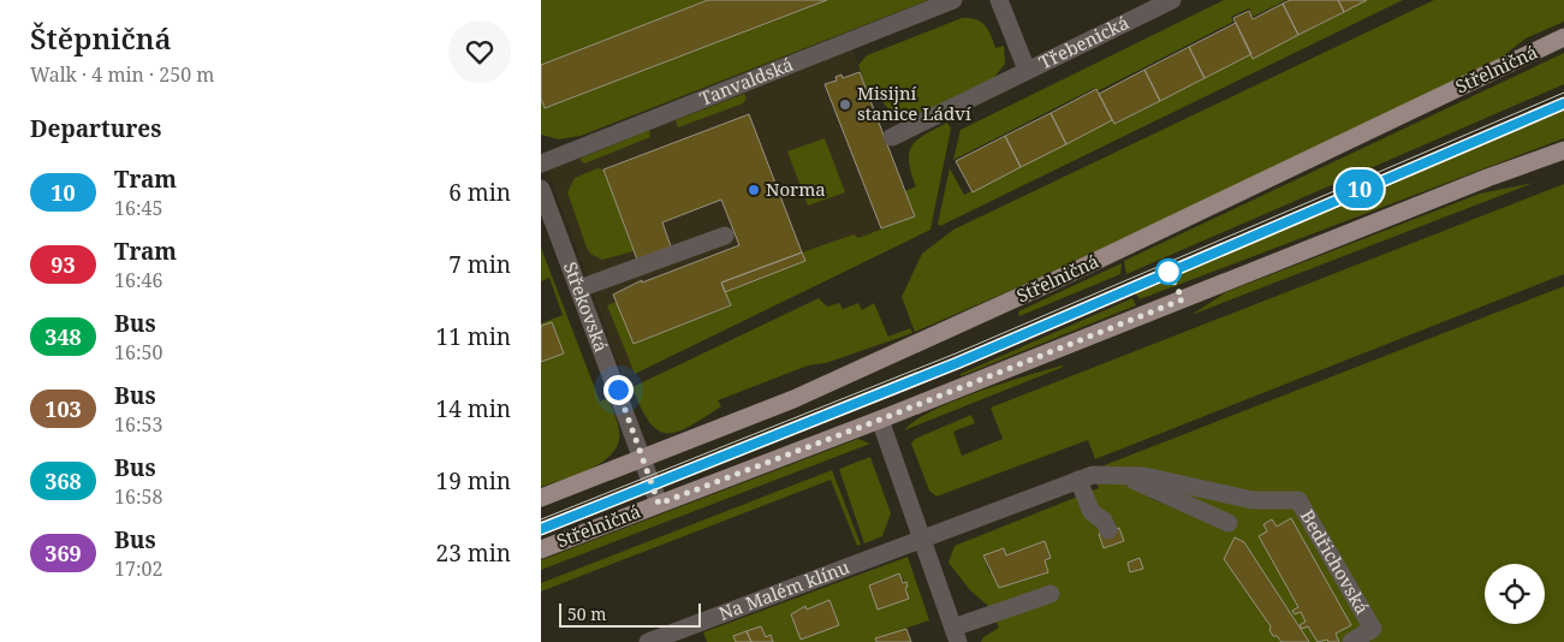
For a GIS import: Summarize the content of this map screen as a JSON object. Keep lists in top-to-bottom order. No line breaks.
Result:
{"streets":{"main road":["Střelničná"],"street":["Třebenická","Tanvaldská","Střekovská","Bedřichovská","Na Malém klínu"]},"crossings":[["Střelničná","Střekovská"],["Bedřichovská","Na Malém klínu"]],"places":["Misijní stanice Ládví","Norma"],"lines":["tram line 10"],"scale_bar":"50 m","page":{"heading":[["Štěpničná","Walk · 4 min · 250 m"],"Departures"],"on_map":"10","list":[{"mark":"10","name":"Tram","note":"16:45","value":"6 min"},{"mark":"93","name":"Tram","note":"16:46","value":"7 min"},{"mark":"348","name":"Bus","note":"16:50","value":"11 min"},{"mark":"103","name":"Bus","note":"16:53","value":"14 min"},{"mark":"368","name":"Bus","note":"16:58","value":"19 min"},{"mark":"369","name":"Bus","note":"17:02","value":"23 min"}],"scale":"50 m"}}
